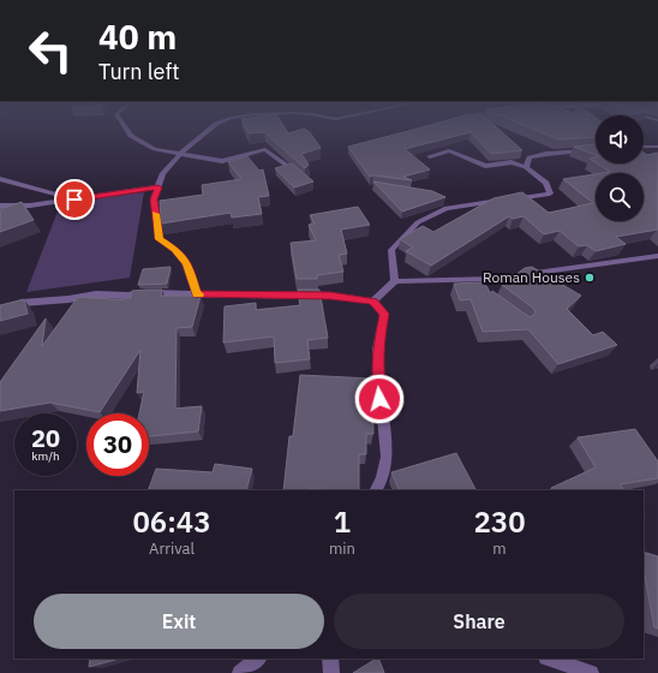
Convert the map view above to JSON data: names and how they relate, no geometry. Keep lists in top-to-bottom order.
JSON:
{
  "places": ["Roman Houses"],
  "page": {
    "turn": ["40 m", "Turn left"],
    "speed": "20 km/h",
    "limit": "30",
    "eta": [
      "06:43",
      "Arrival",
      "1",
      "min",
      "230",
      "m"
    ],
    "buttons": ["Exit", "Share"]
  }
}
